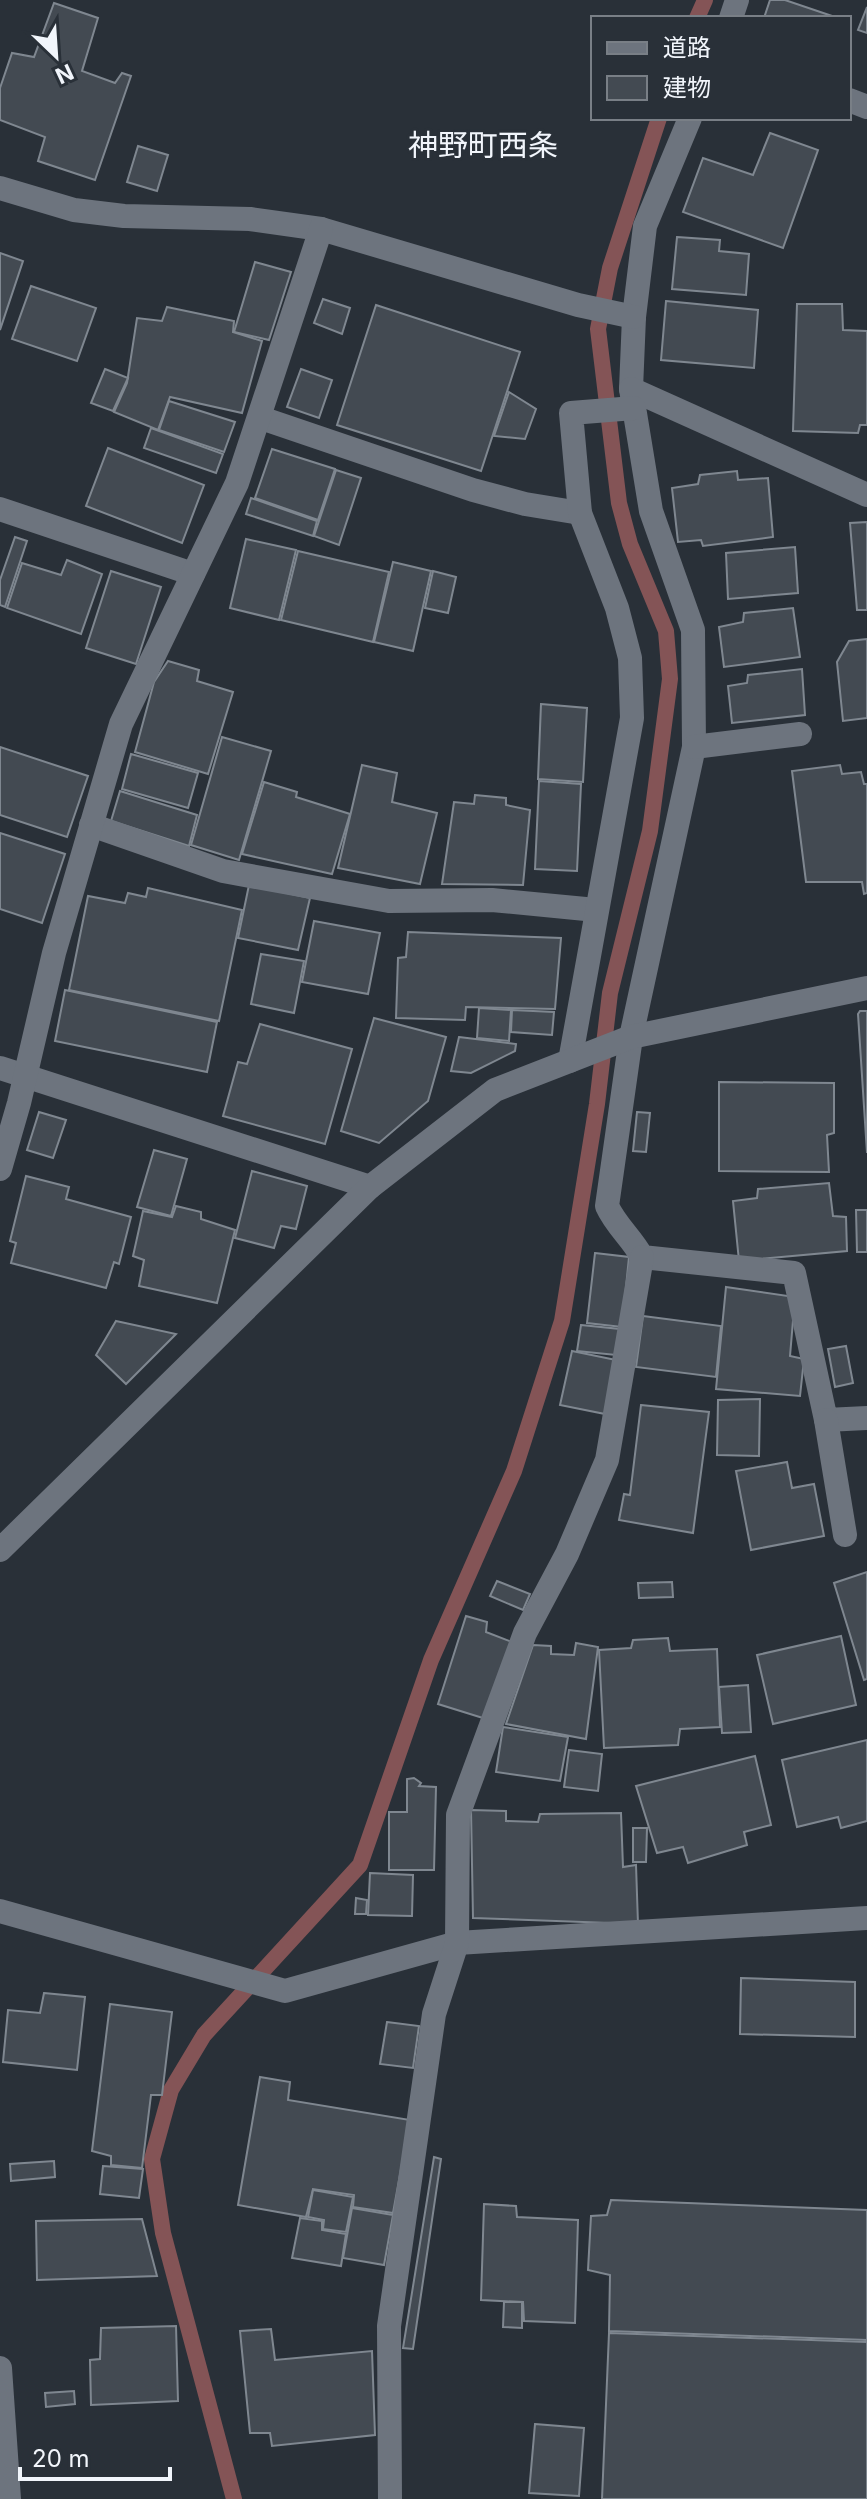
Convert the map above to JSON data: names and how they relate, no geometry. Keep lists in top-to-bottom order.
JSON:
{
  "districts": ["神野町西条"],
  "legend": ["道路", "建物"],
  "scale_bar": "20 m",
  "north": "bottom right"
}
